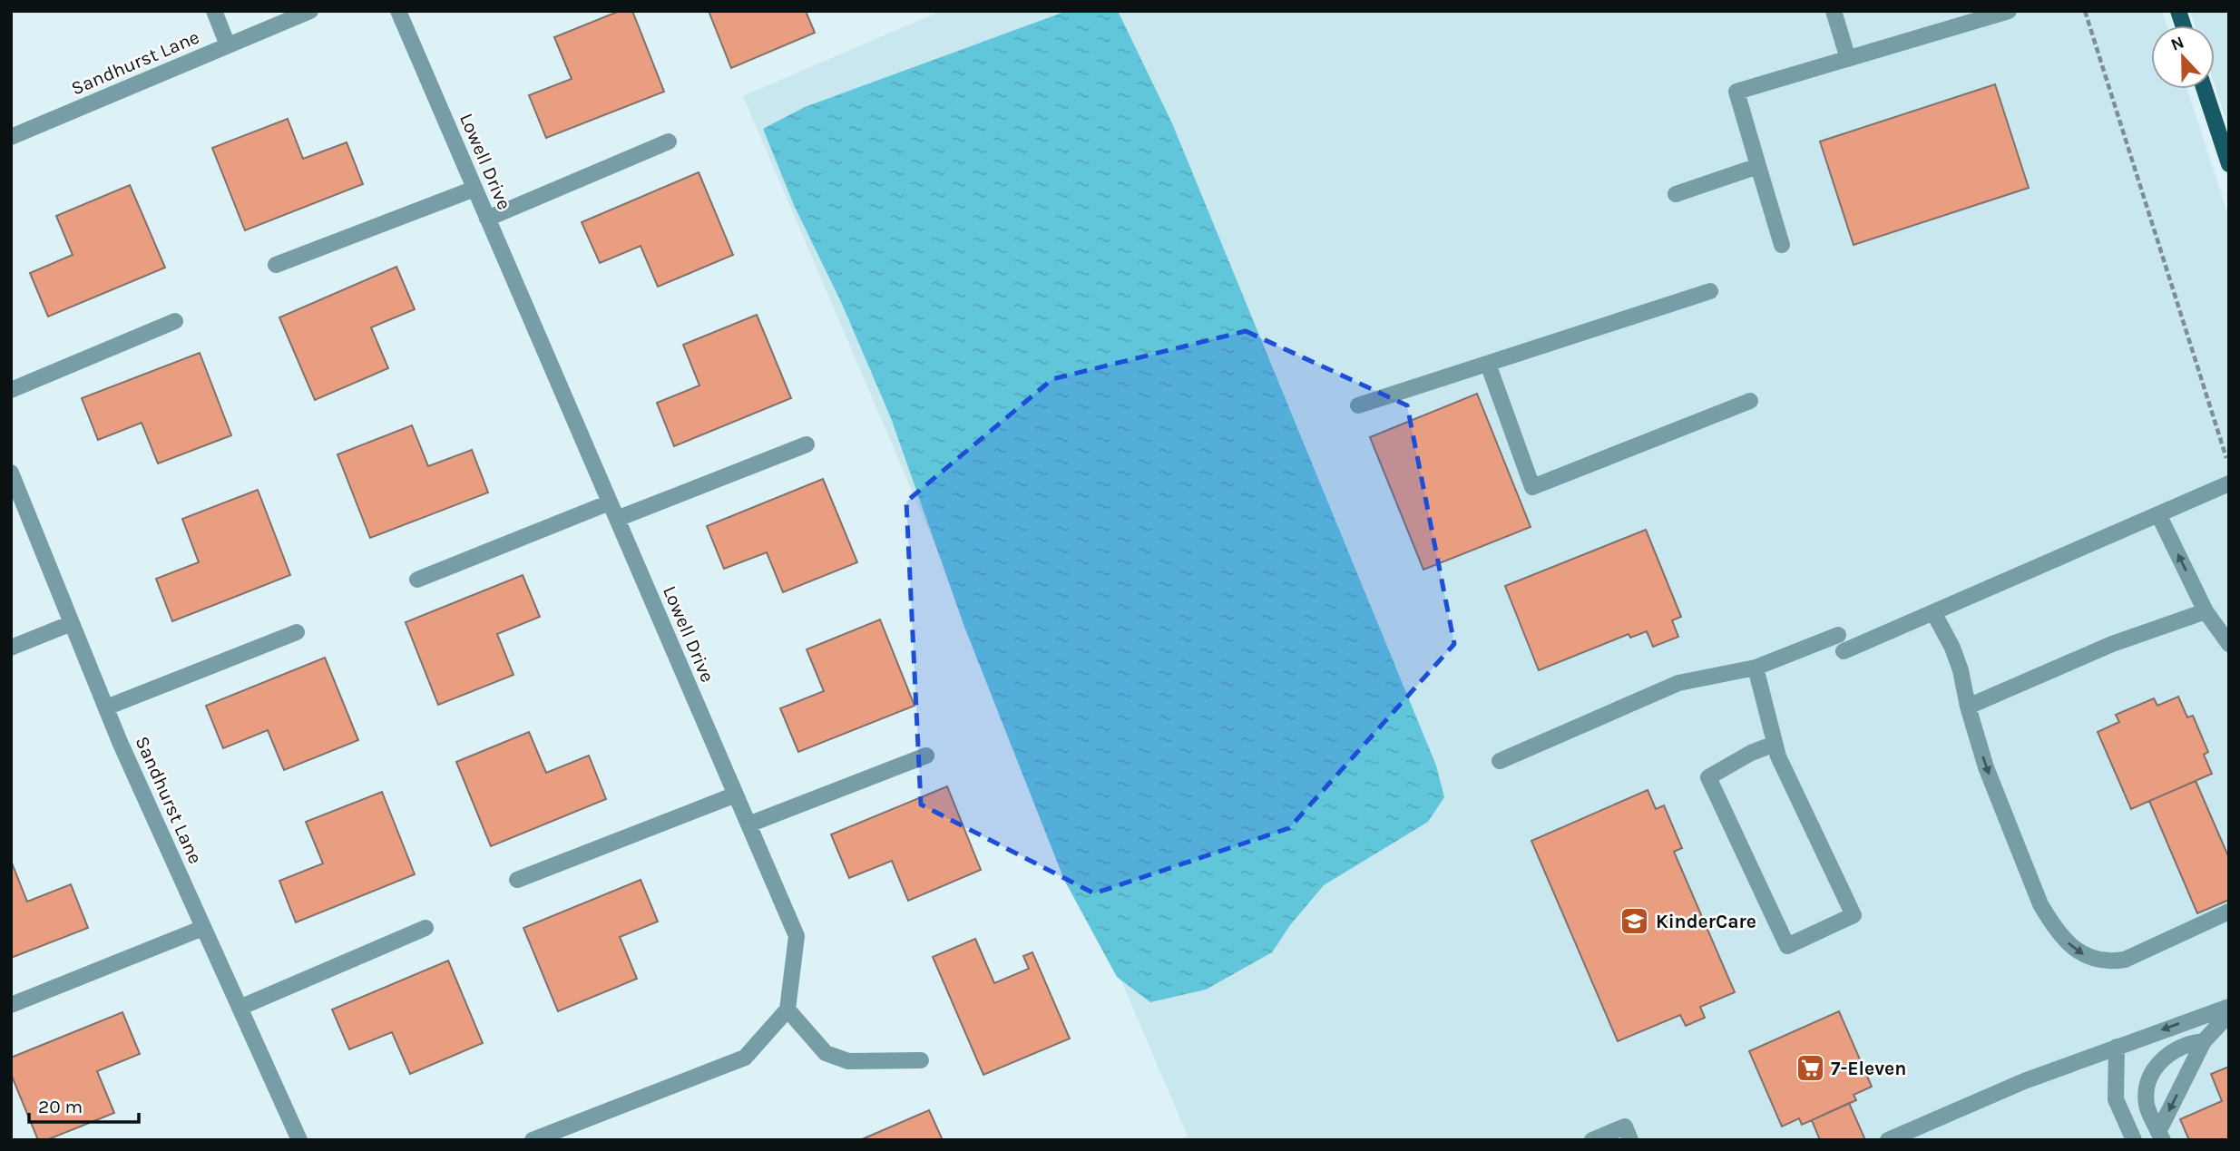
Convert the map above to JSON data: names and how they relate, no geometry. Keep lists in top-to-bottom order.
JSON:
{
  "streets": {
    "street": ["Sandhurst Lane", "Lowell Drive"]
  },
  "places": {
    "school or university": ["KinderCare"],
    "supermarket": ["7-Eleven"]
  },
  "scale_bar": "20 m",
  "north": "top"
}
